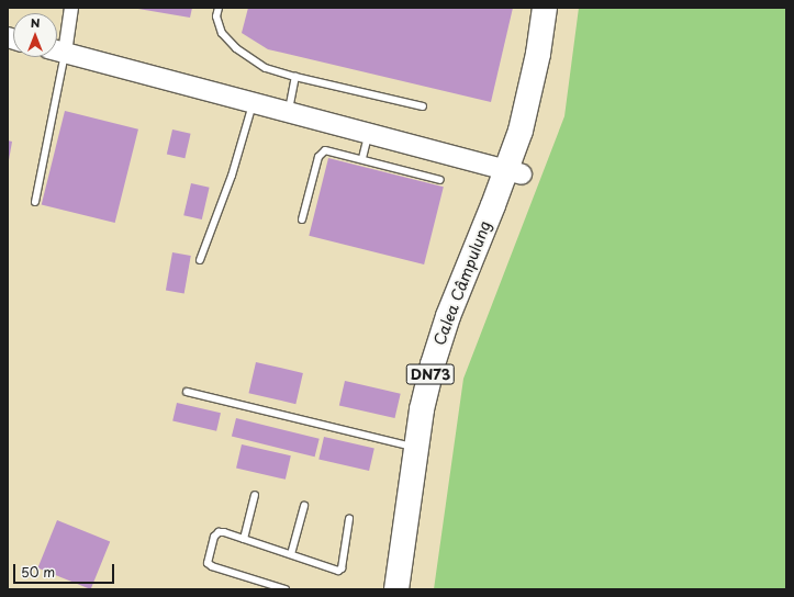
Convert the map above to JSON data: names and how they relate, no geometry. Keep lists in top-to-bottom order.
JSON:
{
  "streets": {
    "highway": ["Calea Câmpulung", "DN73"]
  },
  "scale_bar": "50 m",
  "north": "top"
}
